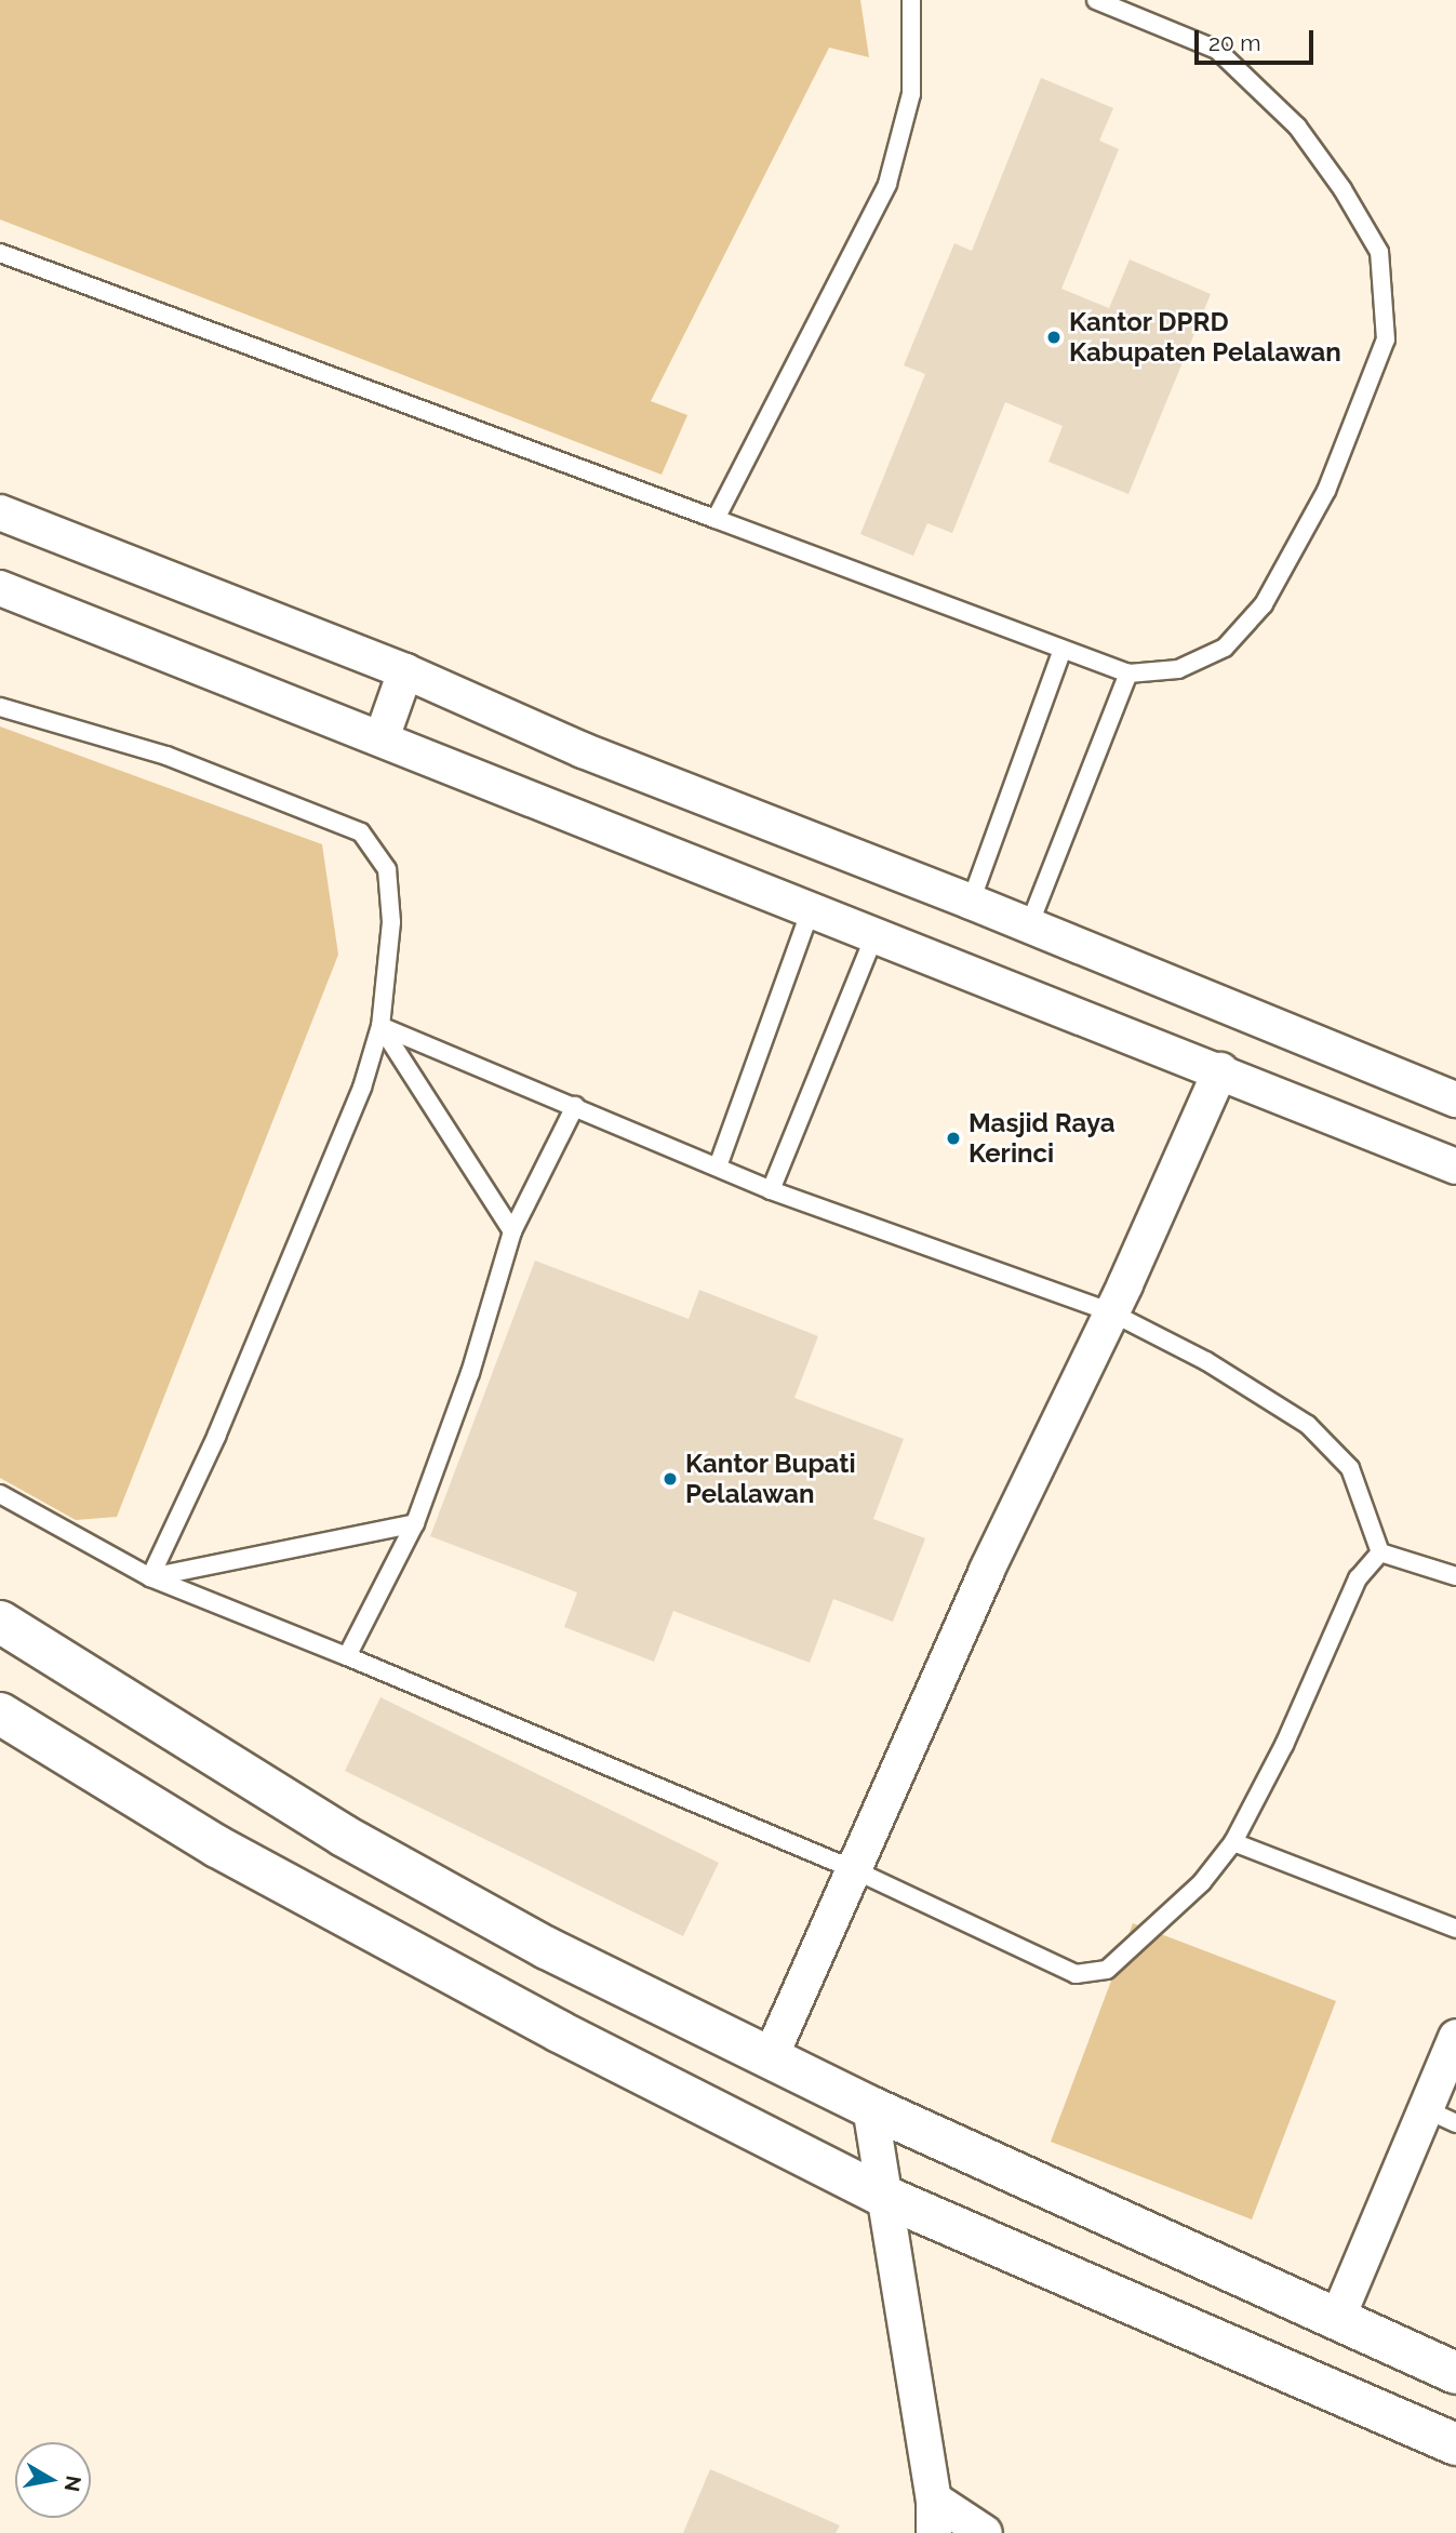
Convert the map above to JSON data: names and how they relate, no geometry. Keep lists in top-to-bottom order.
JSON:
{
  "places": ["Kantor DPRD Kabupaten Pelalawan", "Masjid Raya Kerinci", "Kantor Bupati Pelalawan"],
  "scale_bar": "20 m",
  "north": "right"
}
